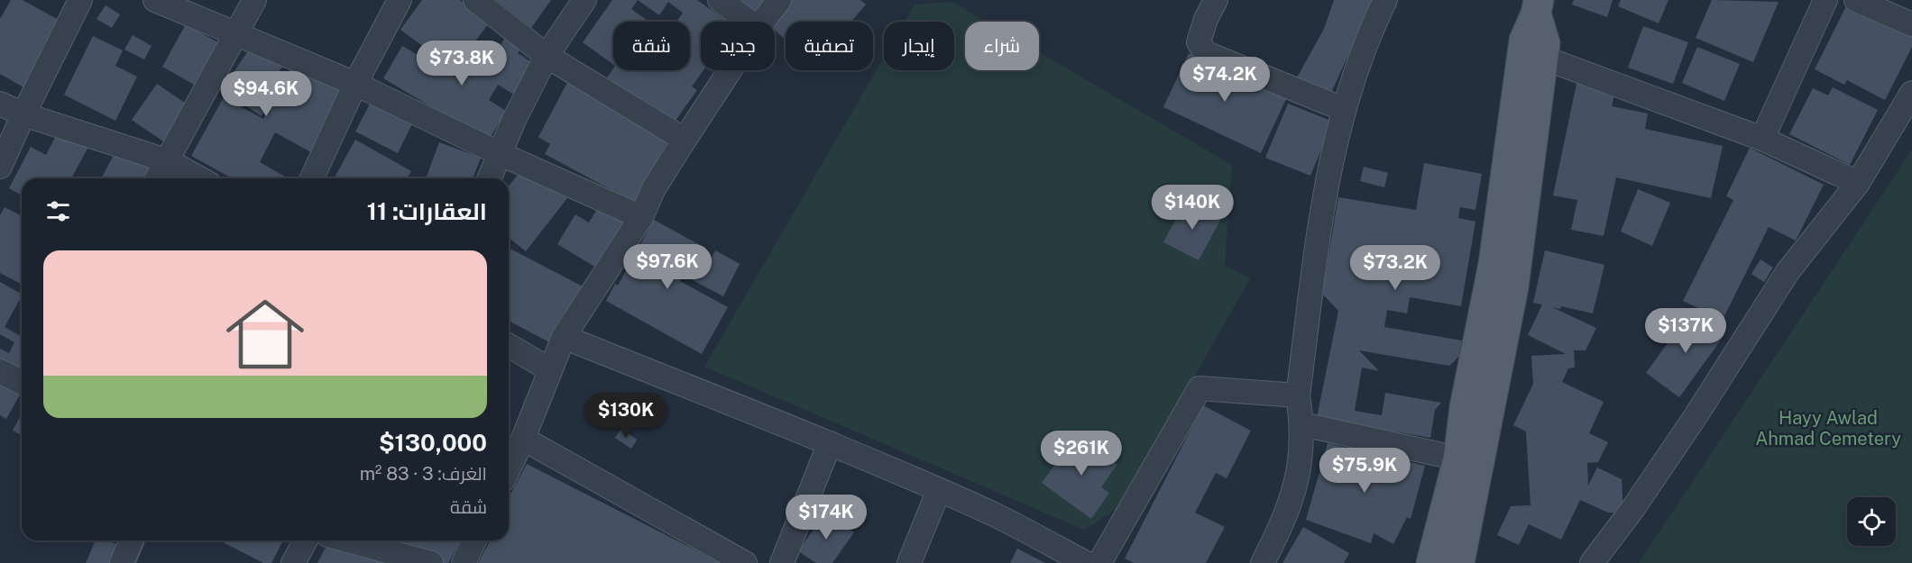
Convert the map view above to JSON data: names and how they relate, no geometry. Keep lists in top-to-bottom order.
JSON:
{
  "parks": ["Hayy Awlad Ahmad Cemetery"],
  "page": {
    "chip": [
      "شراء",
      "إيجار",
      "تصفية",
      "جديد",
      "شقة"
    ],
    "price": [
      "$73.8K",
      "$74.2K",
      "$94.6K",
      "$140K",
      "$97.6K",
      "$73.2K",
      "$137K",
      "$130K",
      "$261K",
      "$75.9K",
      "$174K"
    ],
    "heading": "العقارات: 11",
    "list": [
      {
        "name": "$130,000",
        "note": "الغرف: 3 · 83 m² · شقة"
      }
    ]
  }
}
